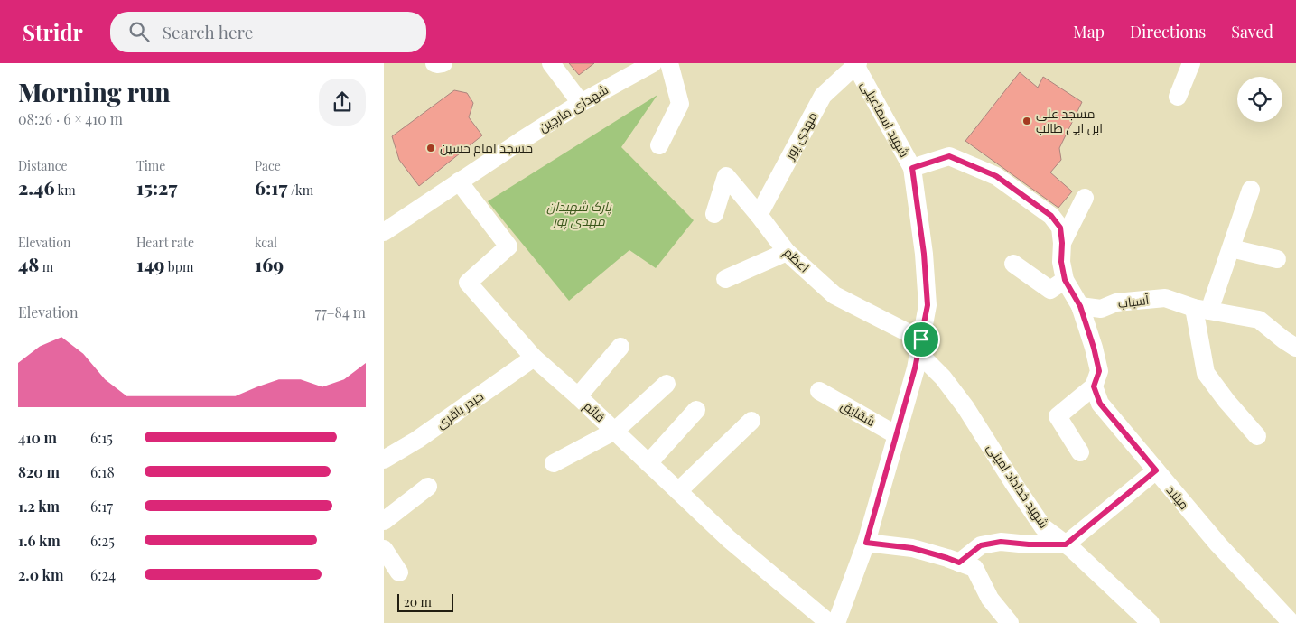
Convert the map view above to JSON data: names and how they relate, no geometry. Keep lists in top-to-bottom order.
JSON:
{
  "streets": {
    "street": [
      "شهدای مارچین",
      "شهید اسماعیلی",
      "مهدی پور",
      "اعظم",
      "آسیاب",
      "حیدر باقری",
      "قائم",
      "شقایق",
      "شهید خداداد امینی",
      "میلاد"
    ]
  },
  "crossings": [
    ["شهدای مارچین", "قائم"],
    ["شهید اسماعیلی", "مهدی پور"],
    ["شهید اسماعیلی", "اعظم"],
    ["شهید اسماعیلی", "شقایق"],
    ["شهید اسماعیلی", "شهید خداداد امینی"],
    ["مهدی پور", "اعظم"],
    ["اعظم", "شهید خداداد امینی"],
    ["حیدر باقری", "قائم"]
  ],
  "parks": ["پارک شهیدان مهدی پور"],
  "places": ["مسجد علی ابن ابی طالب", "مسجد امام حسین"],
  "scale_bar": "20 m",
  "page": {
    "header": "Stridr",
    "search": "Search here",
    "nav": ["Map", "Directions", "Saved"],
    "heading": ["Morning run", "08:26 · 6 × 410 m"],
    "stats": [
      ["Distance", "2.46 km"],
      ["Time", "15:27"],
      ["Pace", "6:17 /km"],
      ["Elevation", "48 m"],
      ["Heart rate", "149 bpm"],
      ["kcal", "169"]
    ],
    "chart": ["Elevation", "77–84 m"],
    "list": [
      {
        "name": "410 m",
        "note": "6:15"
      },
      {
        "name": "820 m",
        "note": "6:18"
      },
      {
        "name": "1.2 km",
        "note": "6:17"
      },
      {
        "name": "1.6 km",
        "note": "6:25"
      },
      {
        "name": "2.0 km",
        "note": "6:24"
      }
    ],
    "scale": "20 m"
  }
}
